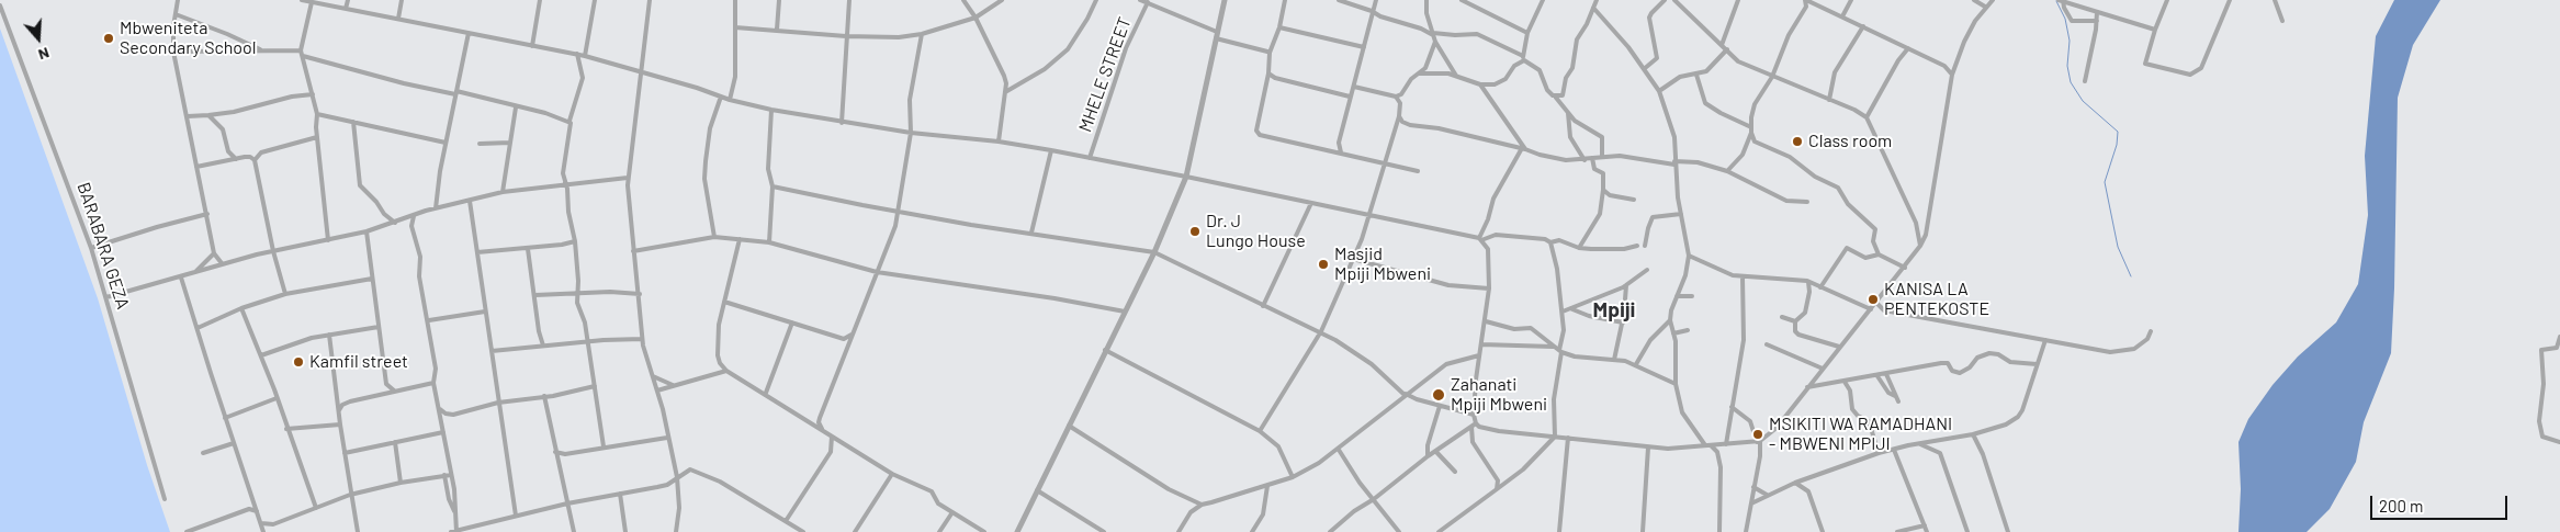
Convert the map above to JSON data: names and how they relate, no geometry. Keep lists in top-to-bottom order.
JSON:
{
  "streets": {
    "street": ["MHELE STREET", "BARABARA GEZA"]
  },
  "districts": ["Mpiji"],
  "places": [
    "Mbweniteta Secondary School",
    "Class room",
    "Dr. J Lungo House",
    "Masjid Mpiji Mbweni",
    "KANISA LA PENTEKOSTE",
    "Kamfil street",
    "Zahanati Mpiji Mbweni",
    "MSIKITI WA RAMADHANI - MBWENI MPIJI"
  ],
  "scale_bar": "200 m",
  "north": "bottom"
}
